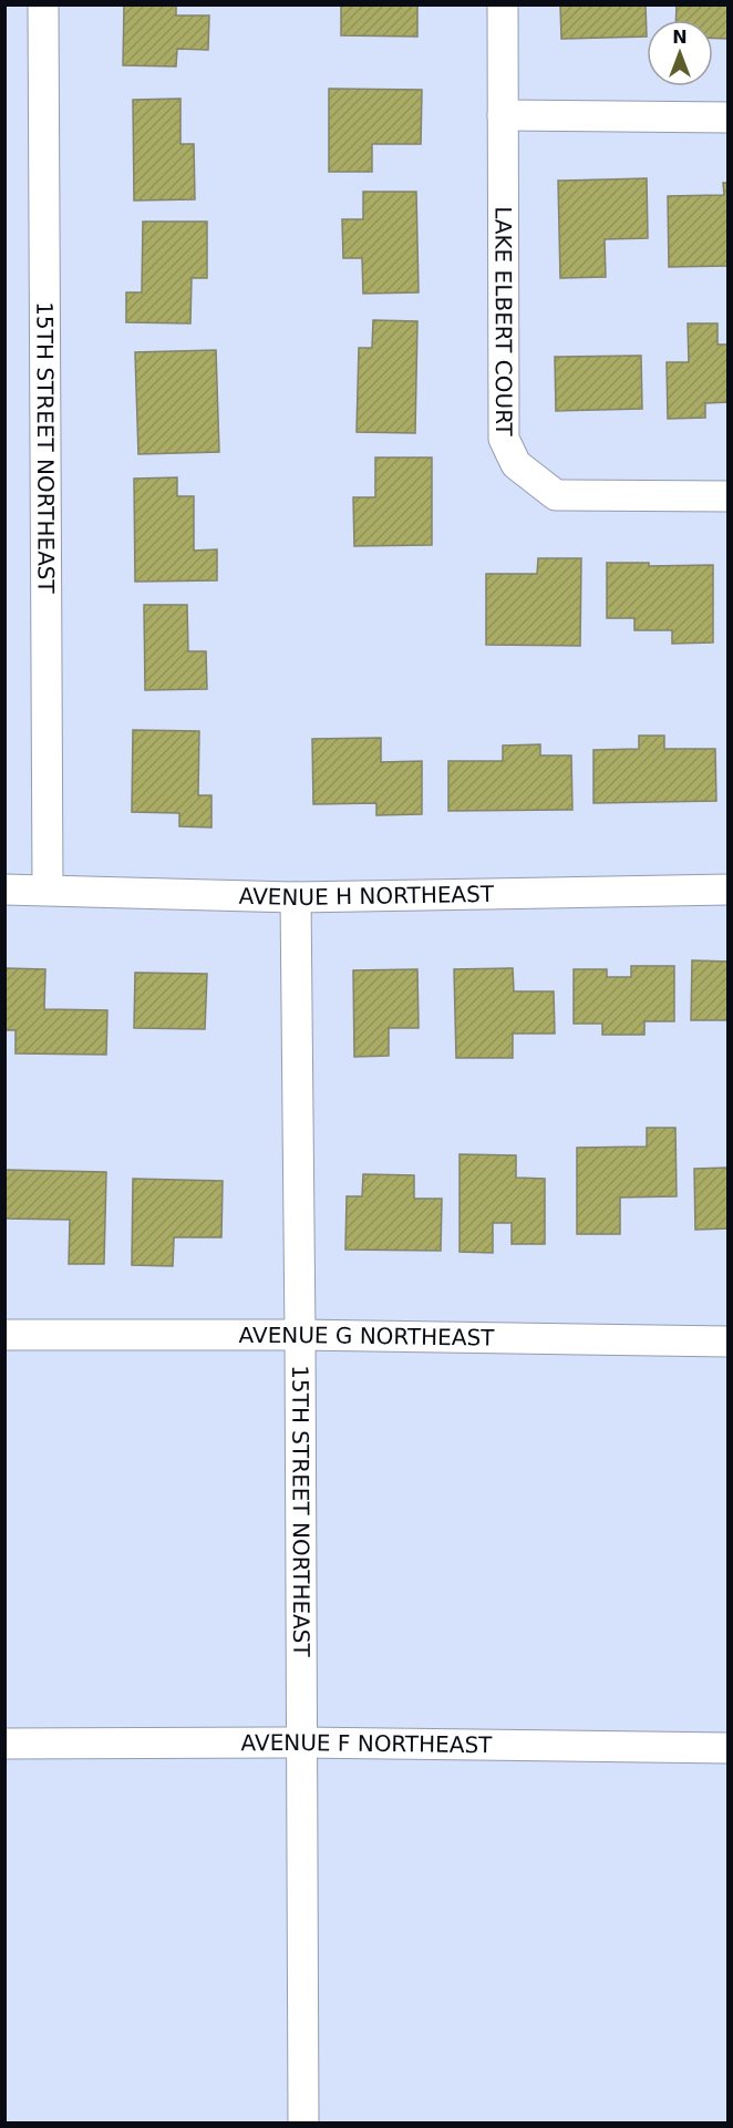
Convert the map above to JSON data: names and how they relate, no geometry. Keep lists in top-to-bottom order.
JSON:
{
  "streets": {
    "street": [
      "LAKE ELBERT COURT",
      "15TH STREET NORTHEAST",
      "AVENUE H NORTHEAST",
      "AVENUE G NORTHEAST",
      "AVENUE F NORTHEAST"
    ]
  },
  "crossings": [
    ["15TH STREET NORTHEAST", "AVENUE H NORTHEAST"],
    ["15TH STREET NORTHEAST", "AVENUE G NORTHEAST"],
    ["15TH STREET NORTHEAST", "AVENUE F NORTHEAST"]
  ],
  "north": "top"
}
